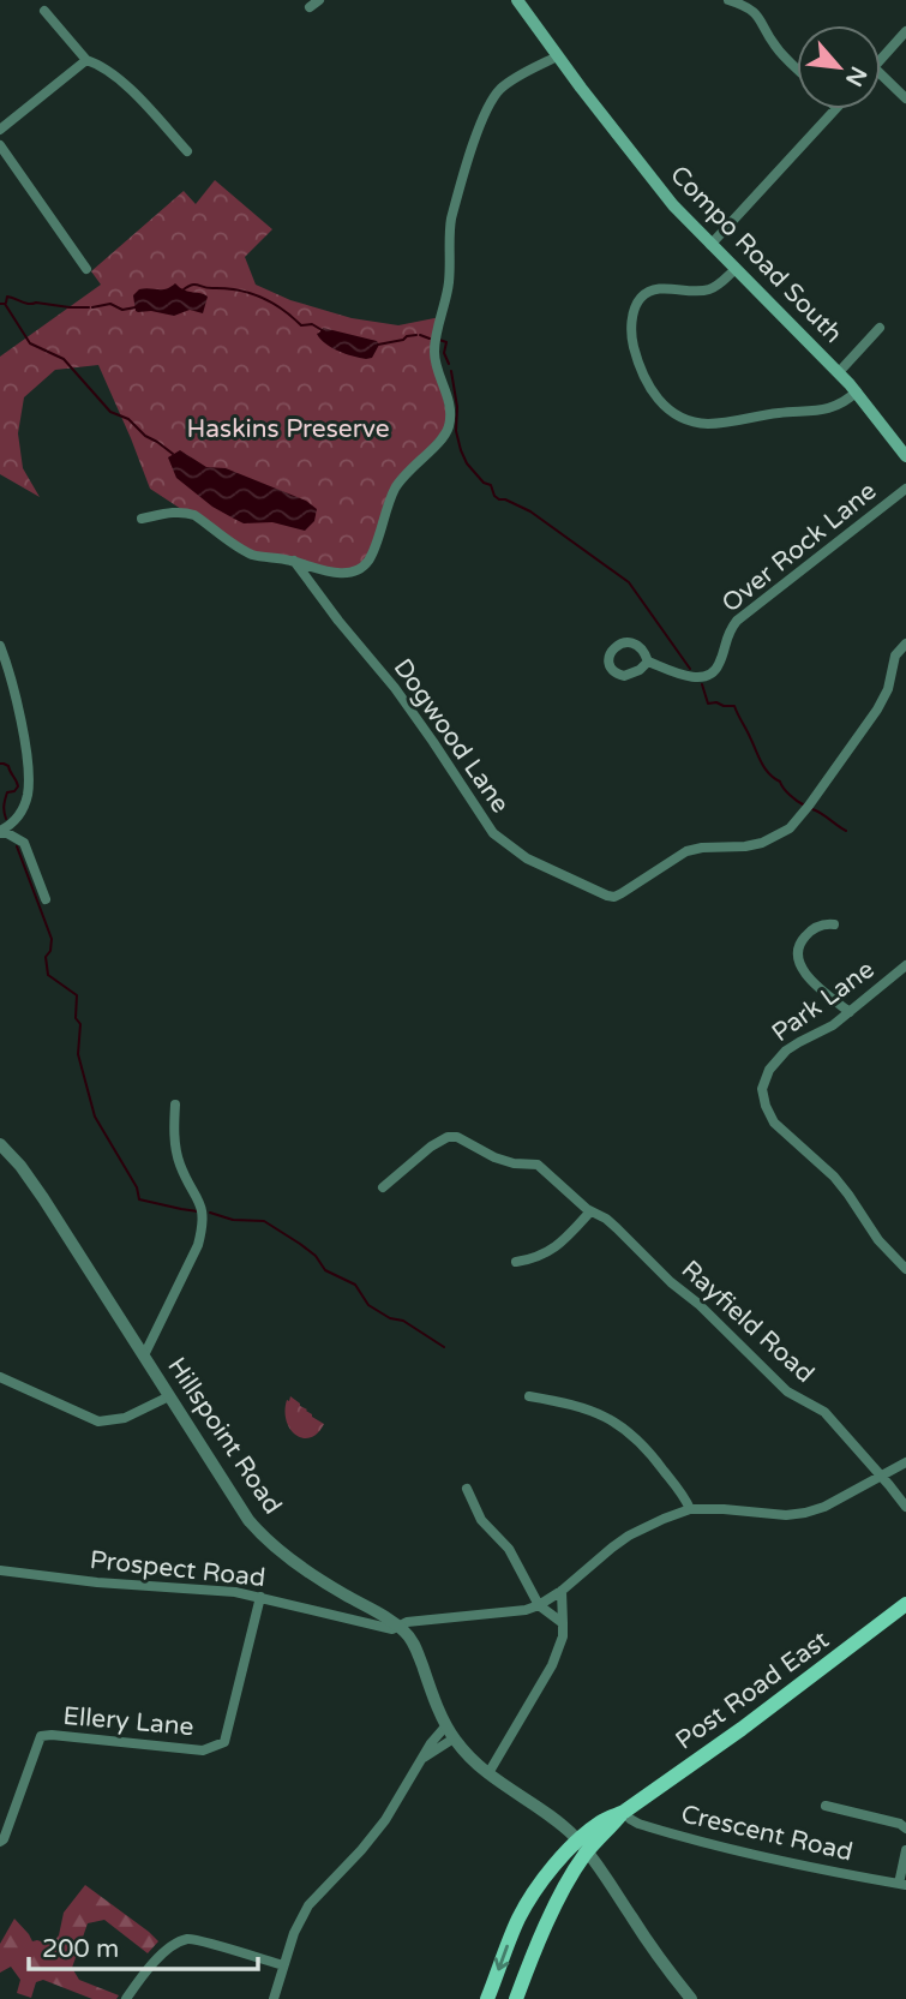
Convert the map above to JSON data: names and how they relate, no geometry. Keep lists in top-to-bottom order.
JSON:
{
  "streets": {
    "main road": ["Compo Road South", "Post Road East"],
    "street": [
      "Over Rock Lane",
      "Dogwood Lane",
      "Park Lane",
      "Rayfield Road",
      "Hillspoint Road",
      "Prospect Road",
      "Ellery Lane",
      "Crescent Road"
    ]
  },
  "crossings": [
    ["Hillspoint Road", "Prospect Road"],
    ["Hillspoint Road", "Post Road East"],
    ["Prospect Road", "Ellery Lane"],
    ["Post Road East", "Crescent Road"]
  ],
  "parks": ["Haskins Preserve"],
  "scale_bar": "200 m",
  "north": "bottom right"
}
